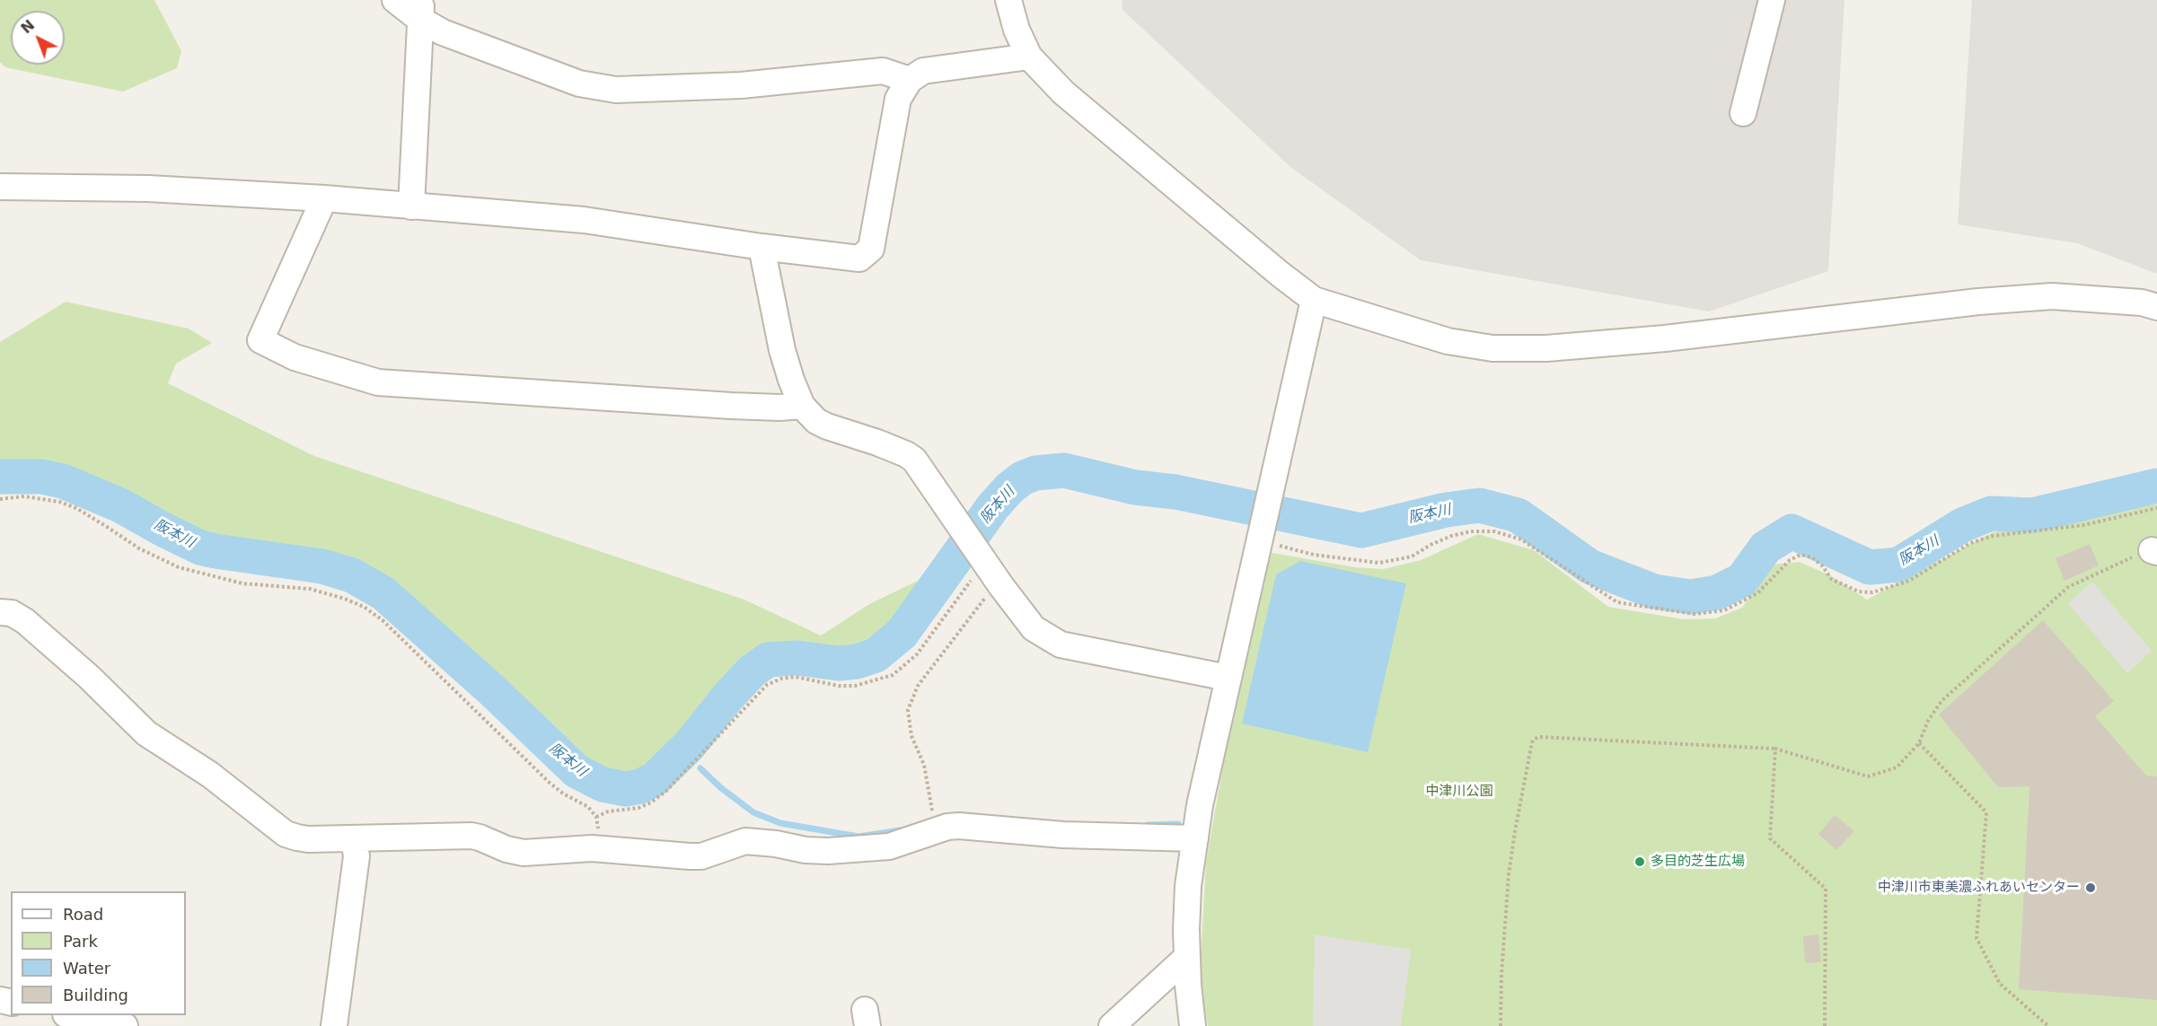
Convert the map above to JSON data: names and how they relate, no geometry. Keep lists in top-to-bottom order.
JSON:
{
  "water": ["阪本川"],
  "parks": ["中津川公園"],
  "places": ["多目的芝生広場", "中津川市東美濃ふれあいセンター"],
  "legend": [
    "Road",
    "Park",
    "Water",
    "Building"
  ],
  "north": "top left"
}
